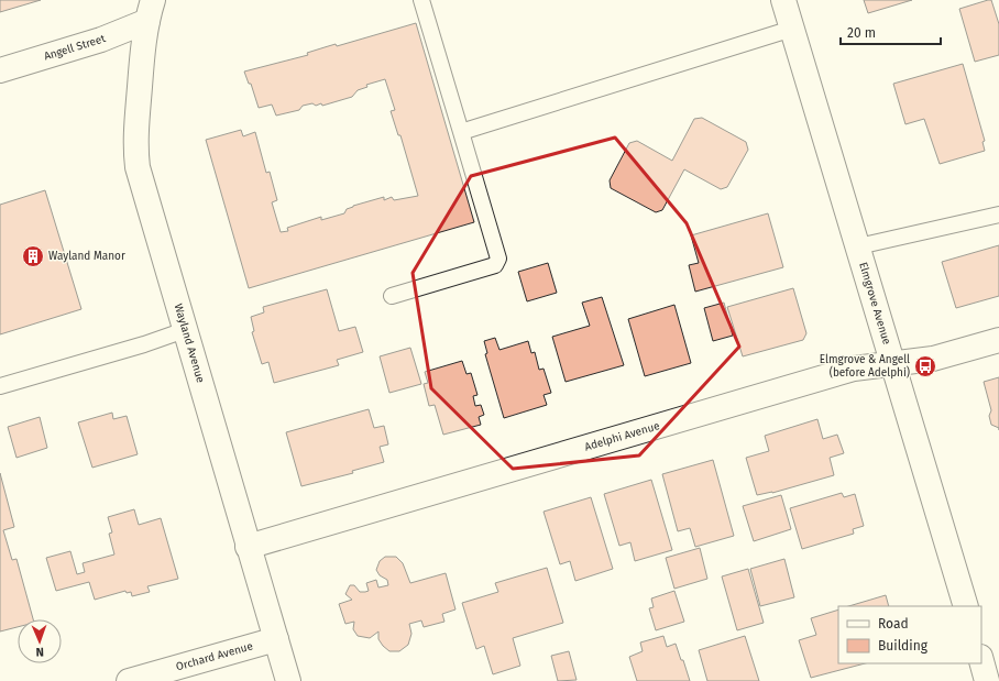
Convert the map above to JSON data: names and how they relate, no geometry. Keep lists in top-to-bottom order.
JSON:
{
  "streets": {
    "street": [
      "Angell Street",
      "Elmgrove Avenue",
      "Wayland Avenue",
      "Adelphi Avenue",
      "Orchard Avenue"
    ]
  },
  "crossings": [
    ["Angell Street", "Wayland Avenue"],
    ["Elmgrove Avenue", "Adelphi Avenue"],
    ["Wayland Avenue", "Adelphi Avenue"],
    ["Wayland Avenue", "Orchard Avenue"]
  ],
  "places": {
    "building": ["Wayland Manor"],
    "bus stop": ["Elmgrove & Angell (before Adelphi)"]
  },
  "legend": ["Road", "Building"],
  "scale_bar": "20 m",
  "north": "bottom"
}
